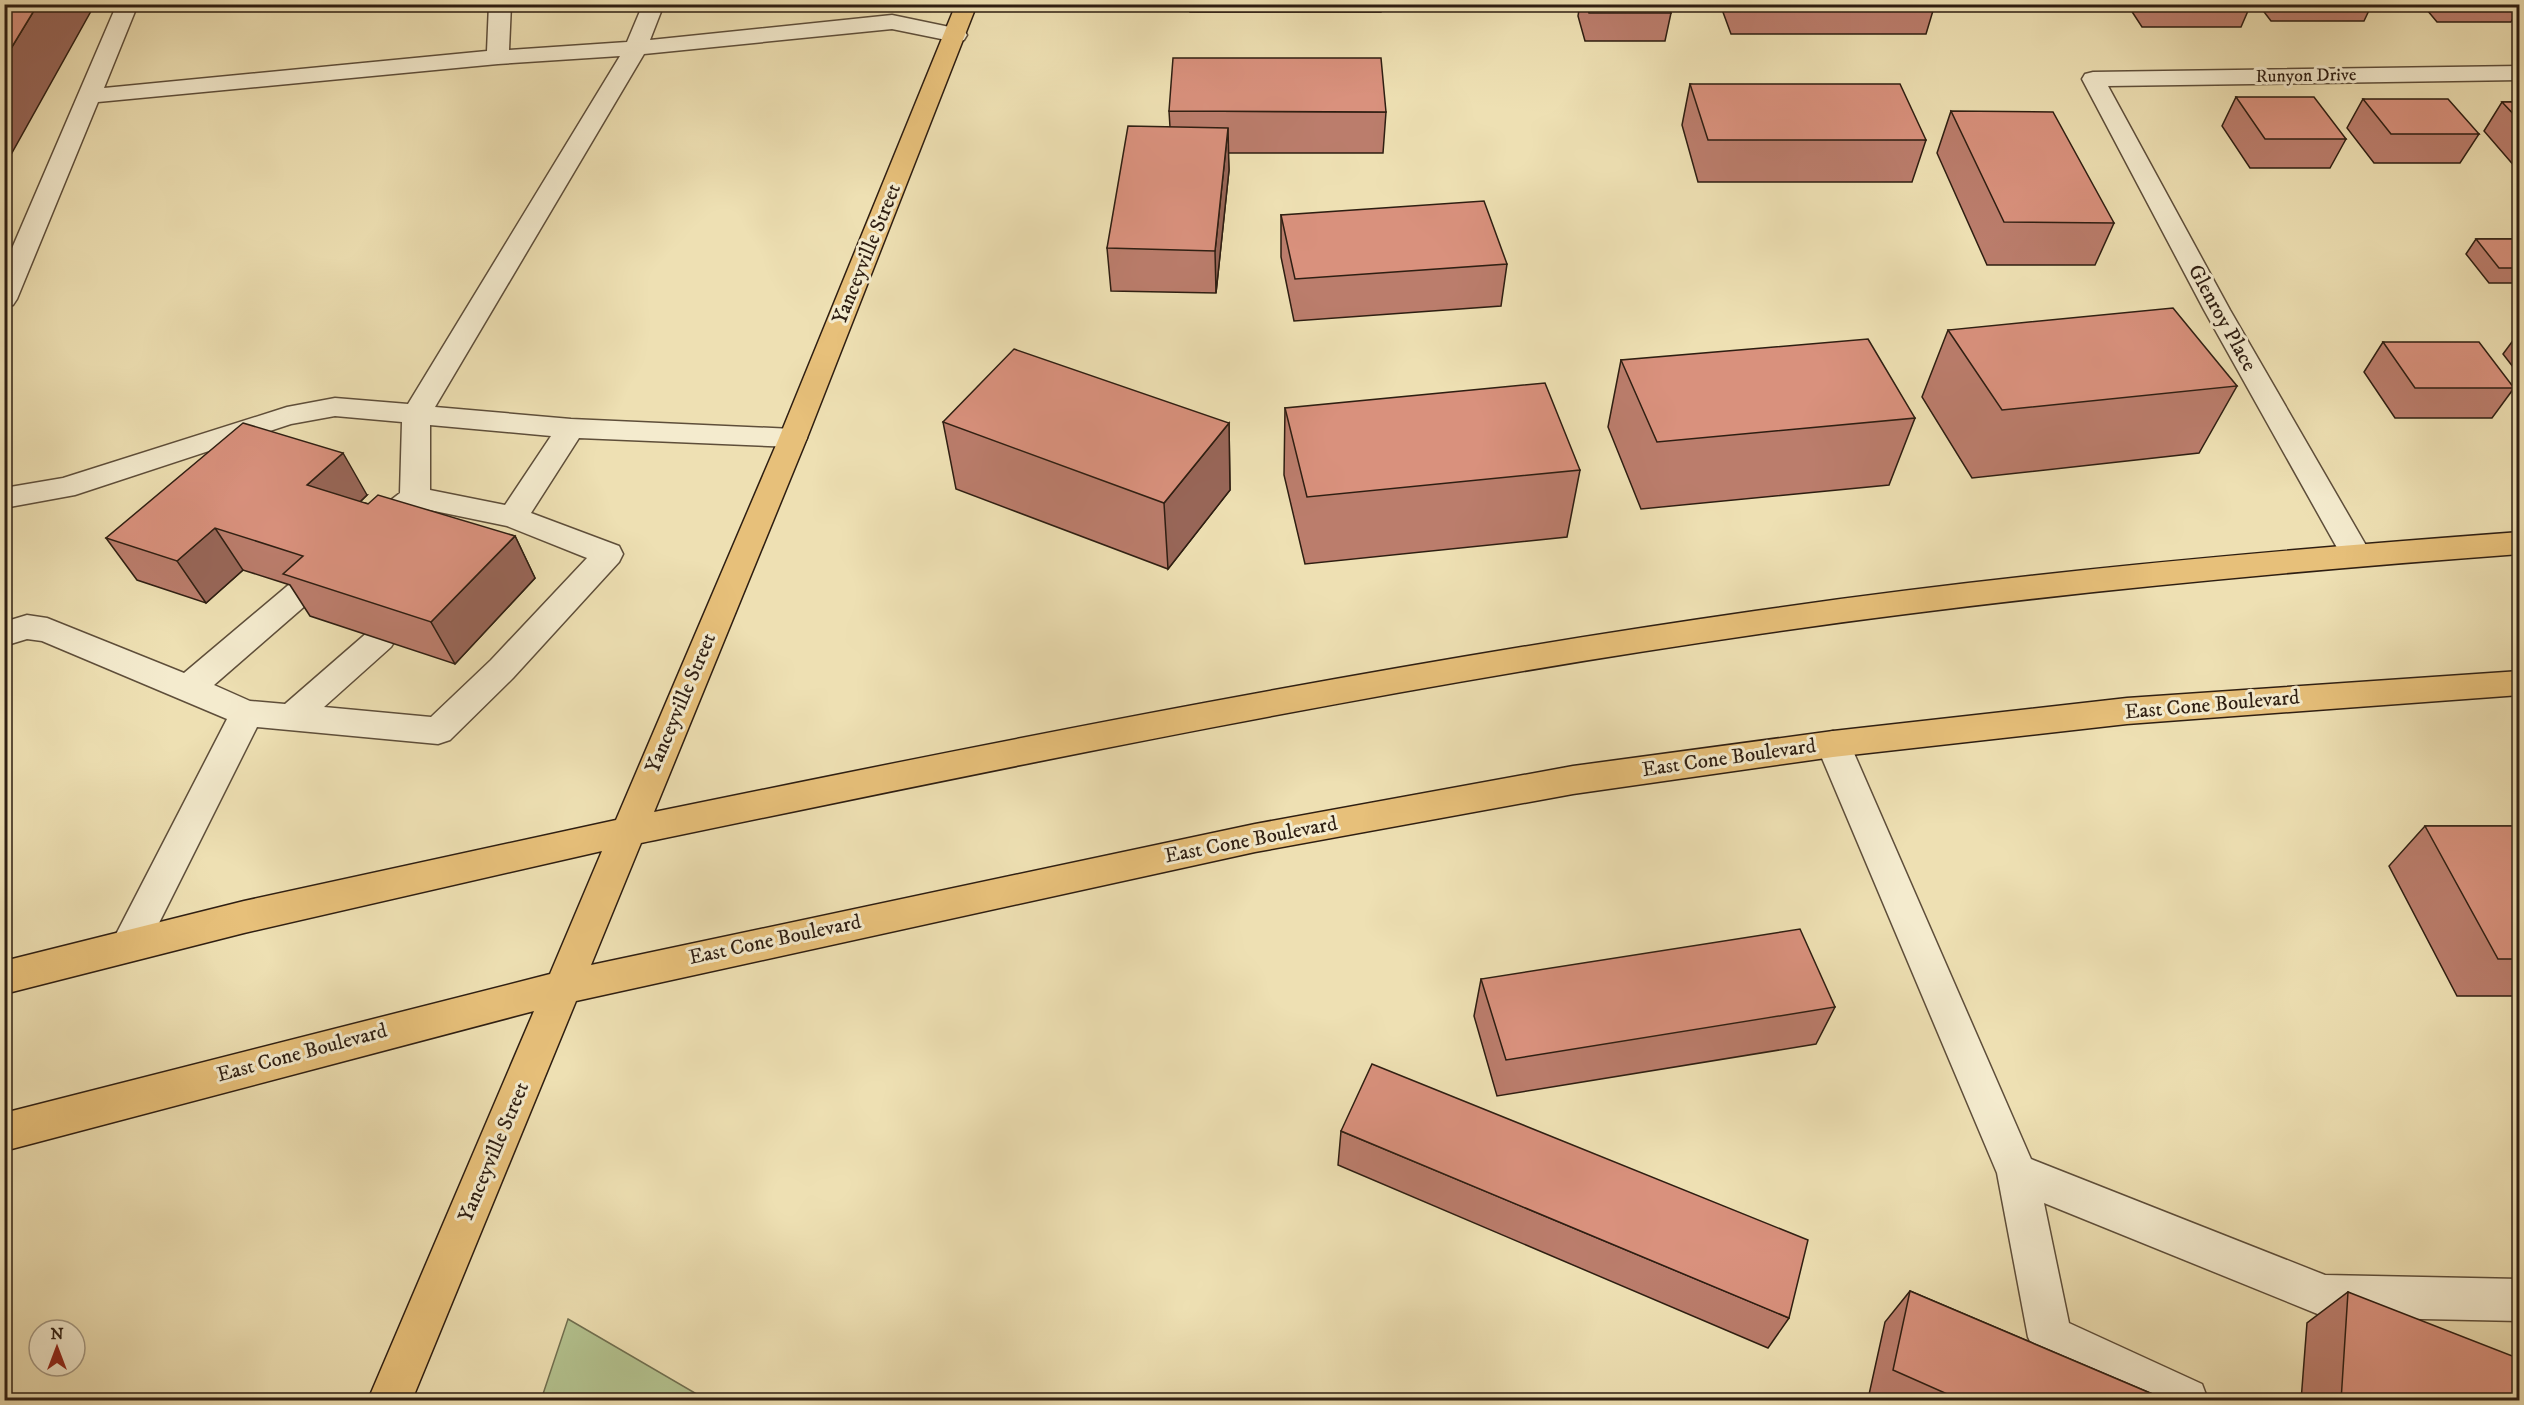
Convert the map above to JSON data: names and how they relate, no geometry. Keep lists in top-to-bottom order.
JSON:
{
  "streets": {
    "main road": ["Yanceyville Street", "East Cone Boulevard"],
    "street": ["Runyon Drive", "Glenroy Place"]
  },
  "crossings": [
    ["Runyon Drive", "Glenroy Place"],
    ["Yanceyville Street", "East Cone Boulevard"]
  ],
  "north": "top"
}
